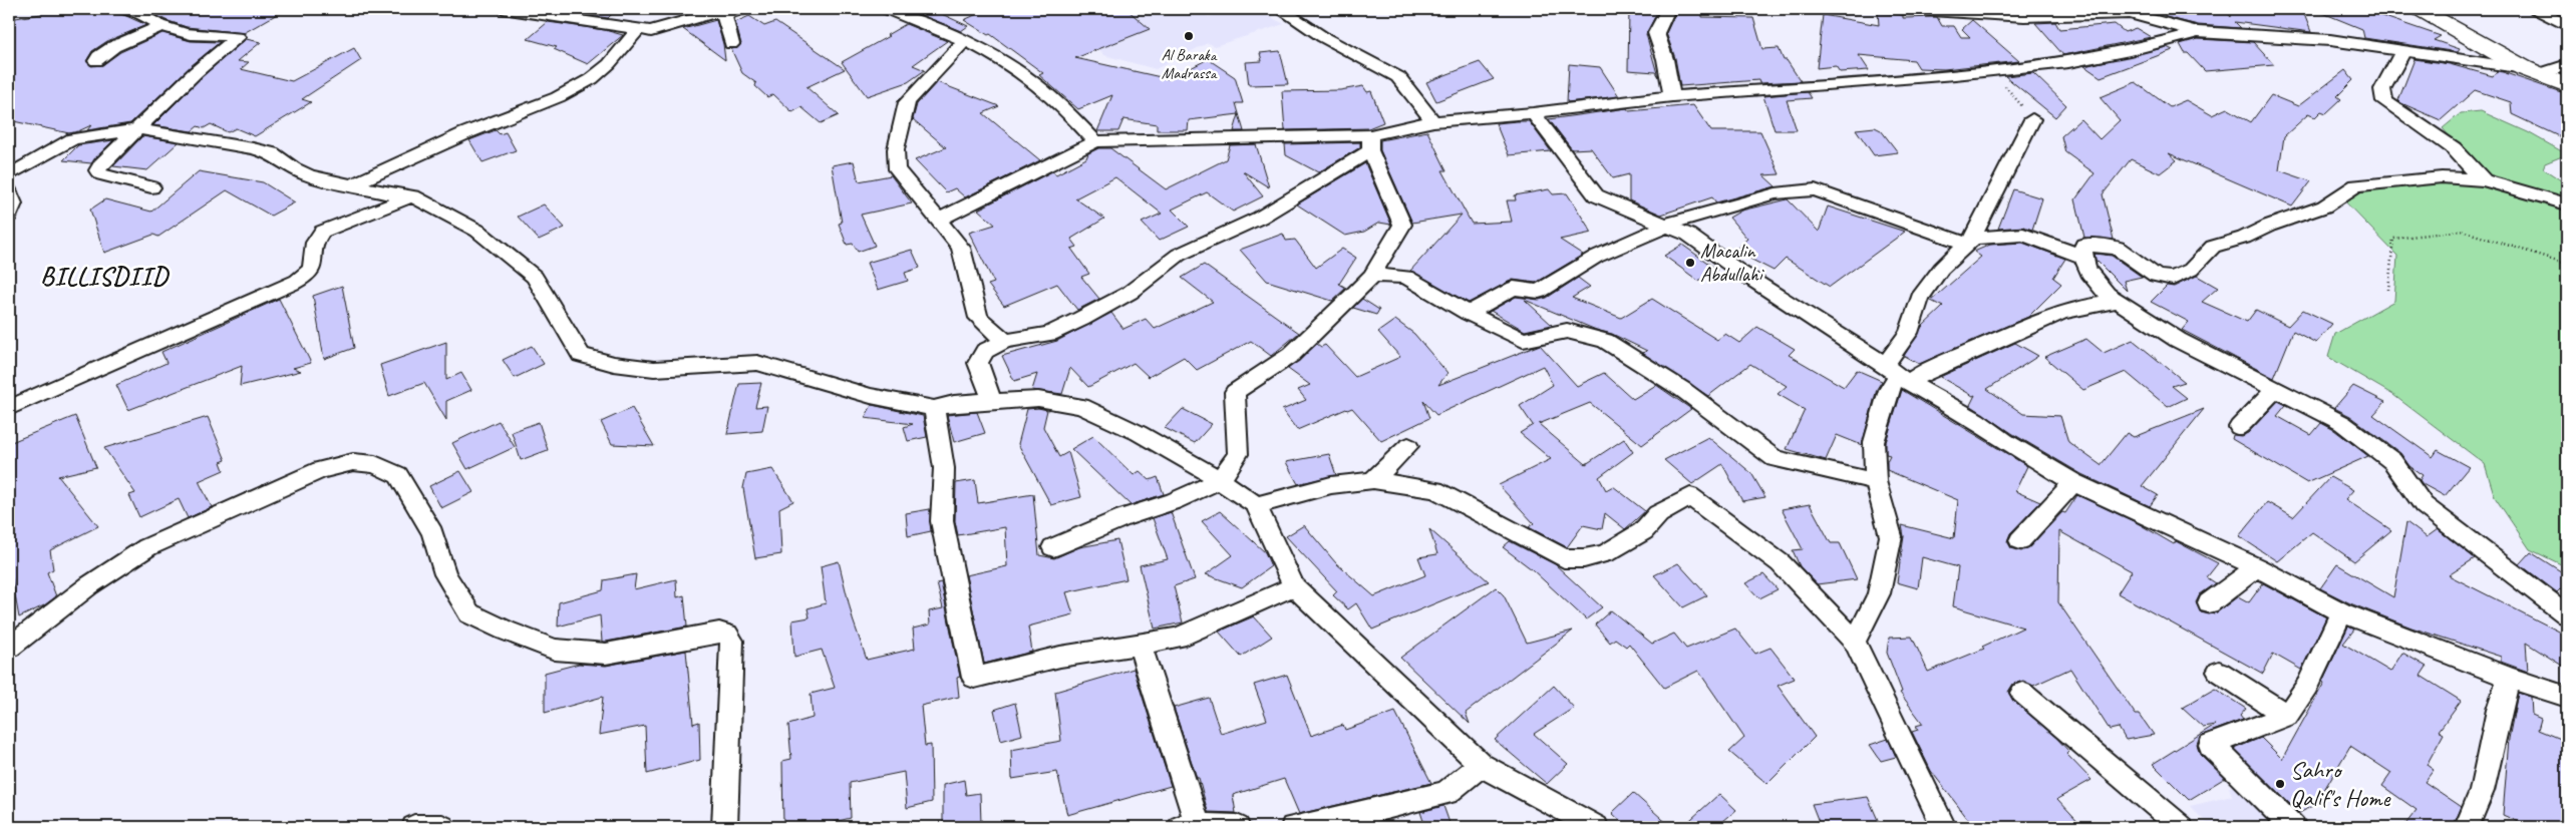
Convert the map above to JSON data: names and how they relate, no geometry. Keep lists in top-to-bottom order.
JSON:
{
  "districts": ["BILLISDIID"],
  "places": ["Al Baraka Madrassa", "Macalin Abdullahi", "Sahro Qalif's Home"]
}
